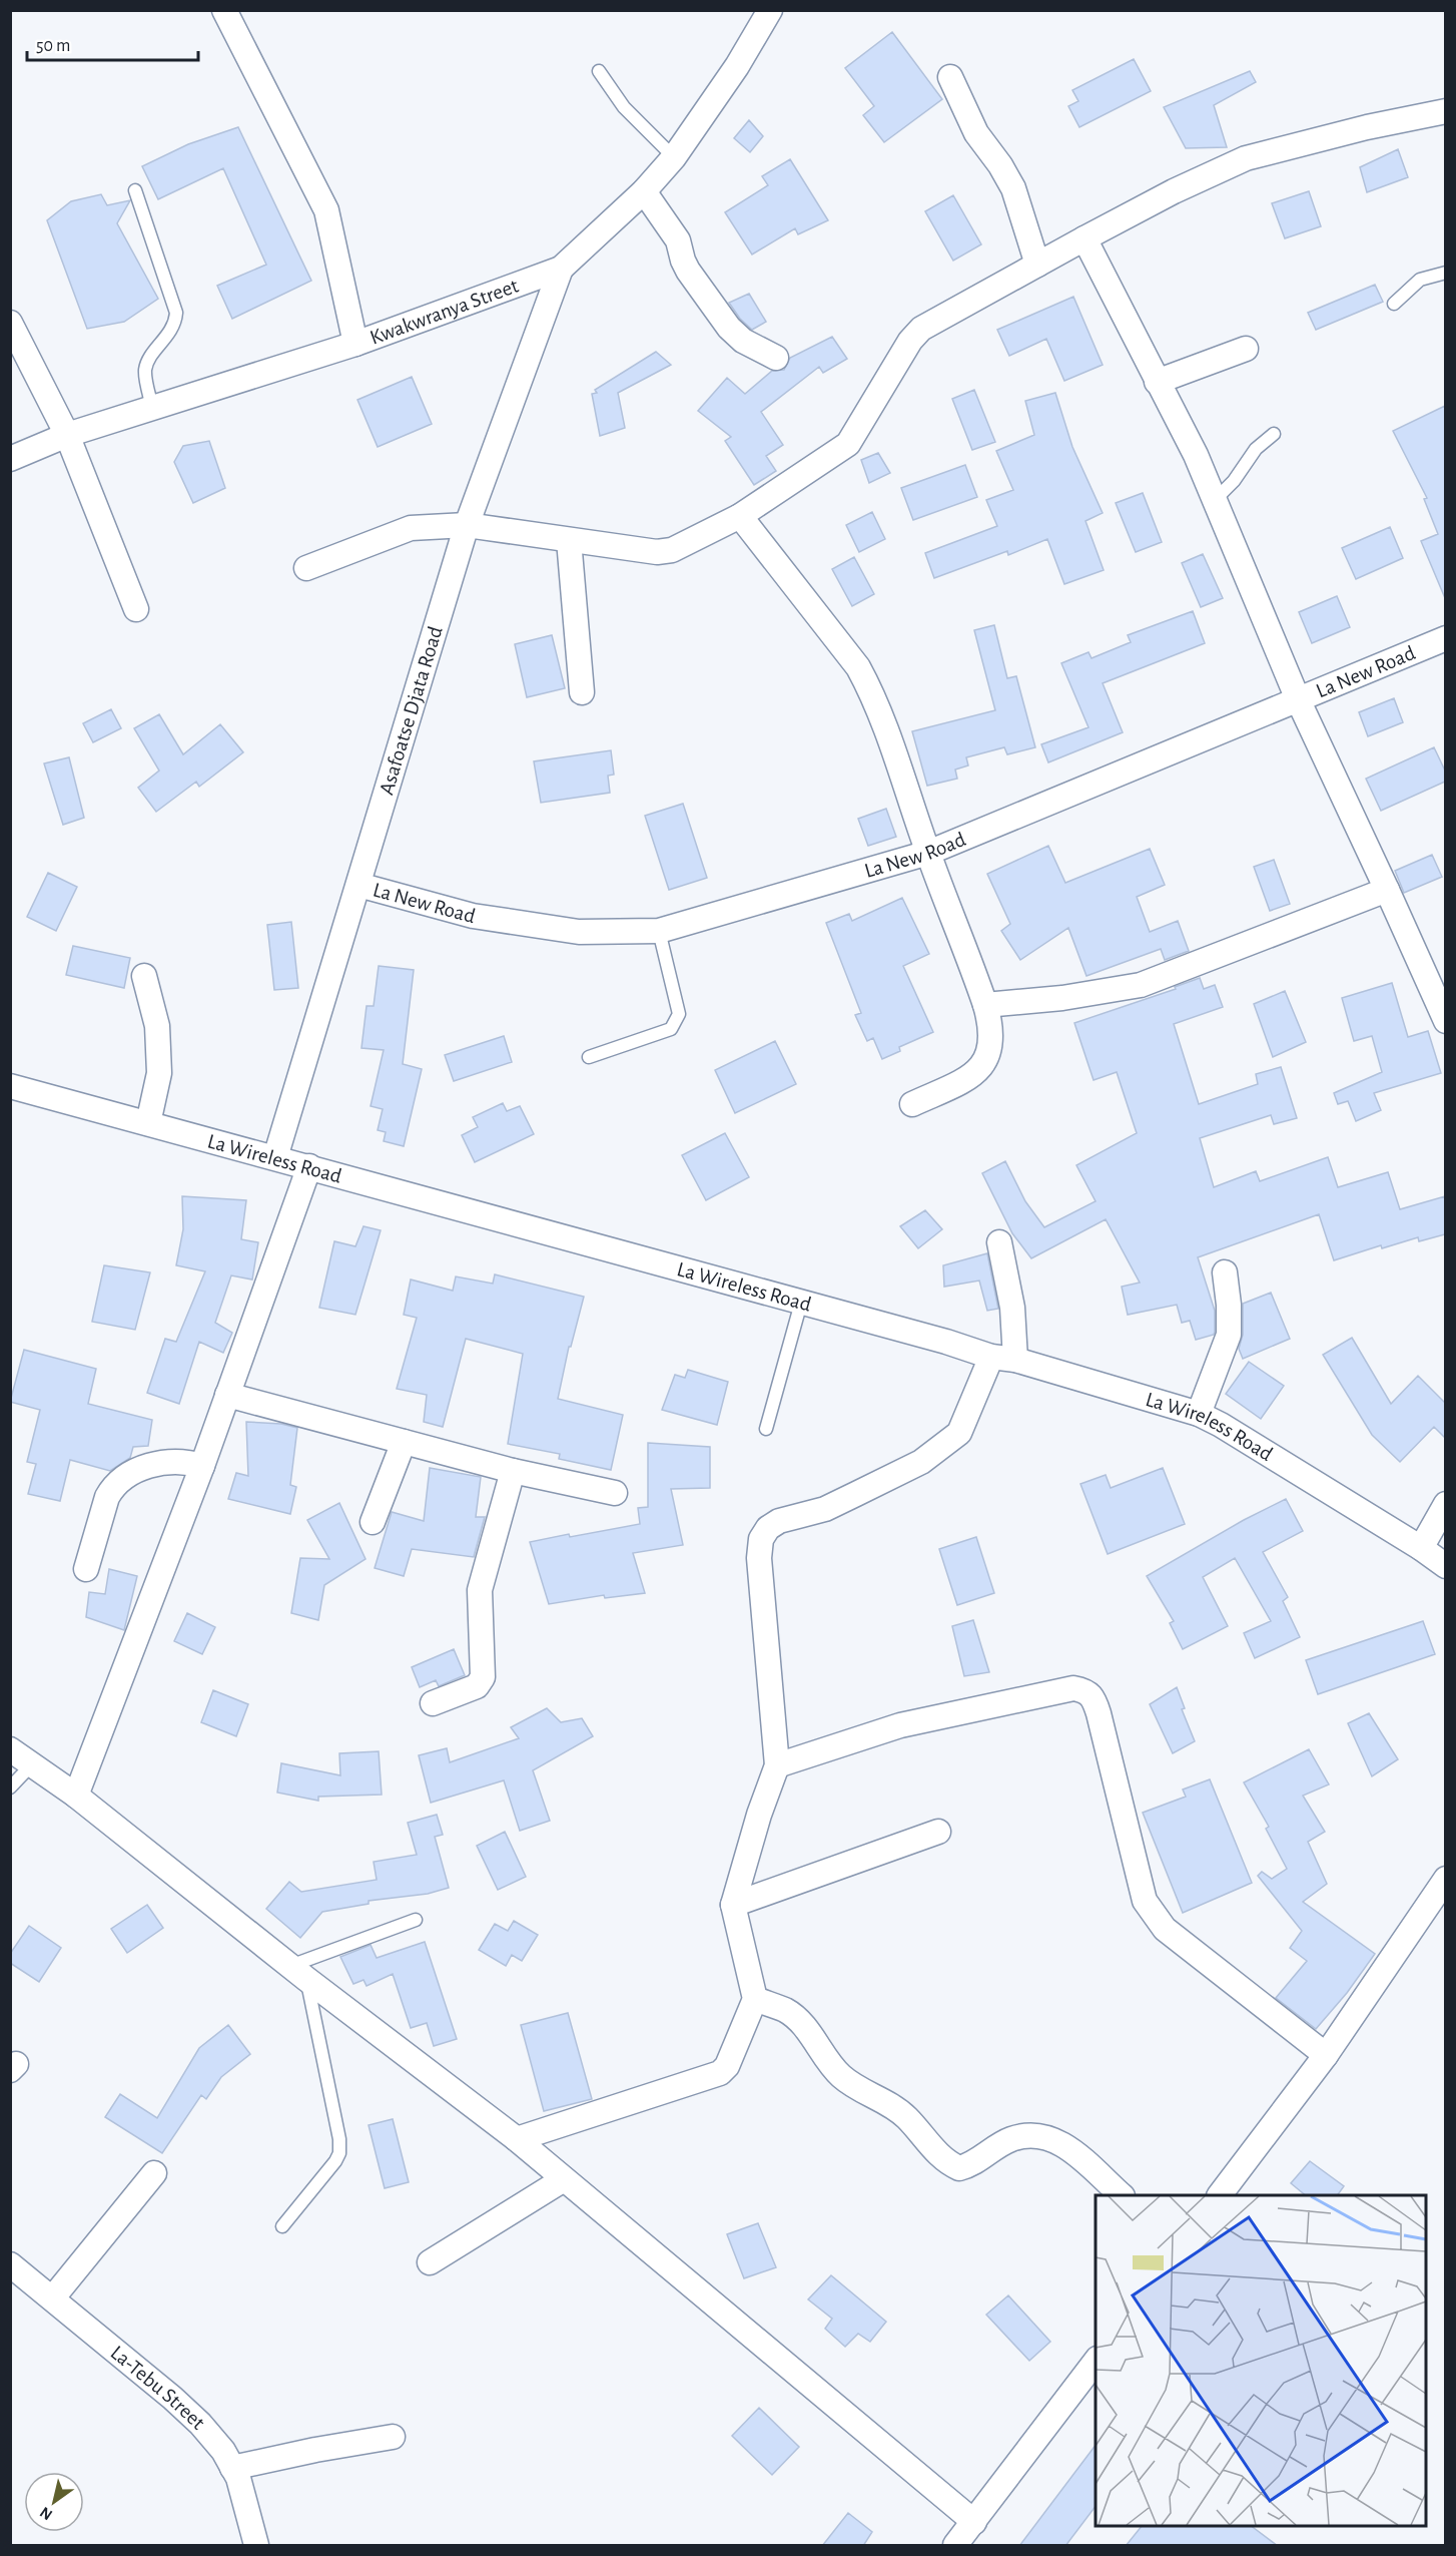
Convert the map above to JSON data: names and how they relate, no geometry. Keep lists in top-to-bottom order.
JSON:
{
  "streets": {
    "street": [
      "Kwakwranya Street",
      "La New Road",
      "Asafoatse Djata Road",
      "La Wireless Road",
      "La-Tebu Street"
    ]
  },
  "crossings": [
    ["Kwakwranya Street", "Asafoatse Djata Road"],
    ["La New Road", "Asafoatse Djata Road"],
    ["Asafoatse Djata Road", "La Wireless Road"]
  ],
  "scale_bar": "50 m",
  "north": "bottom left"
}
